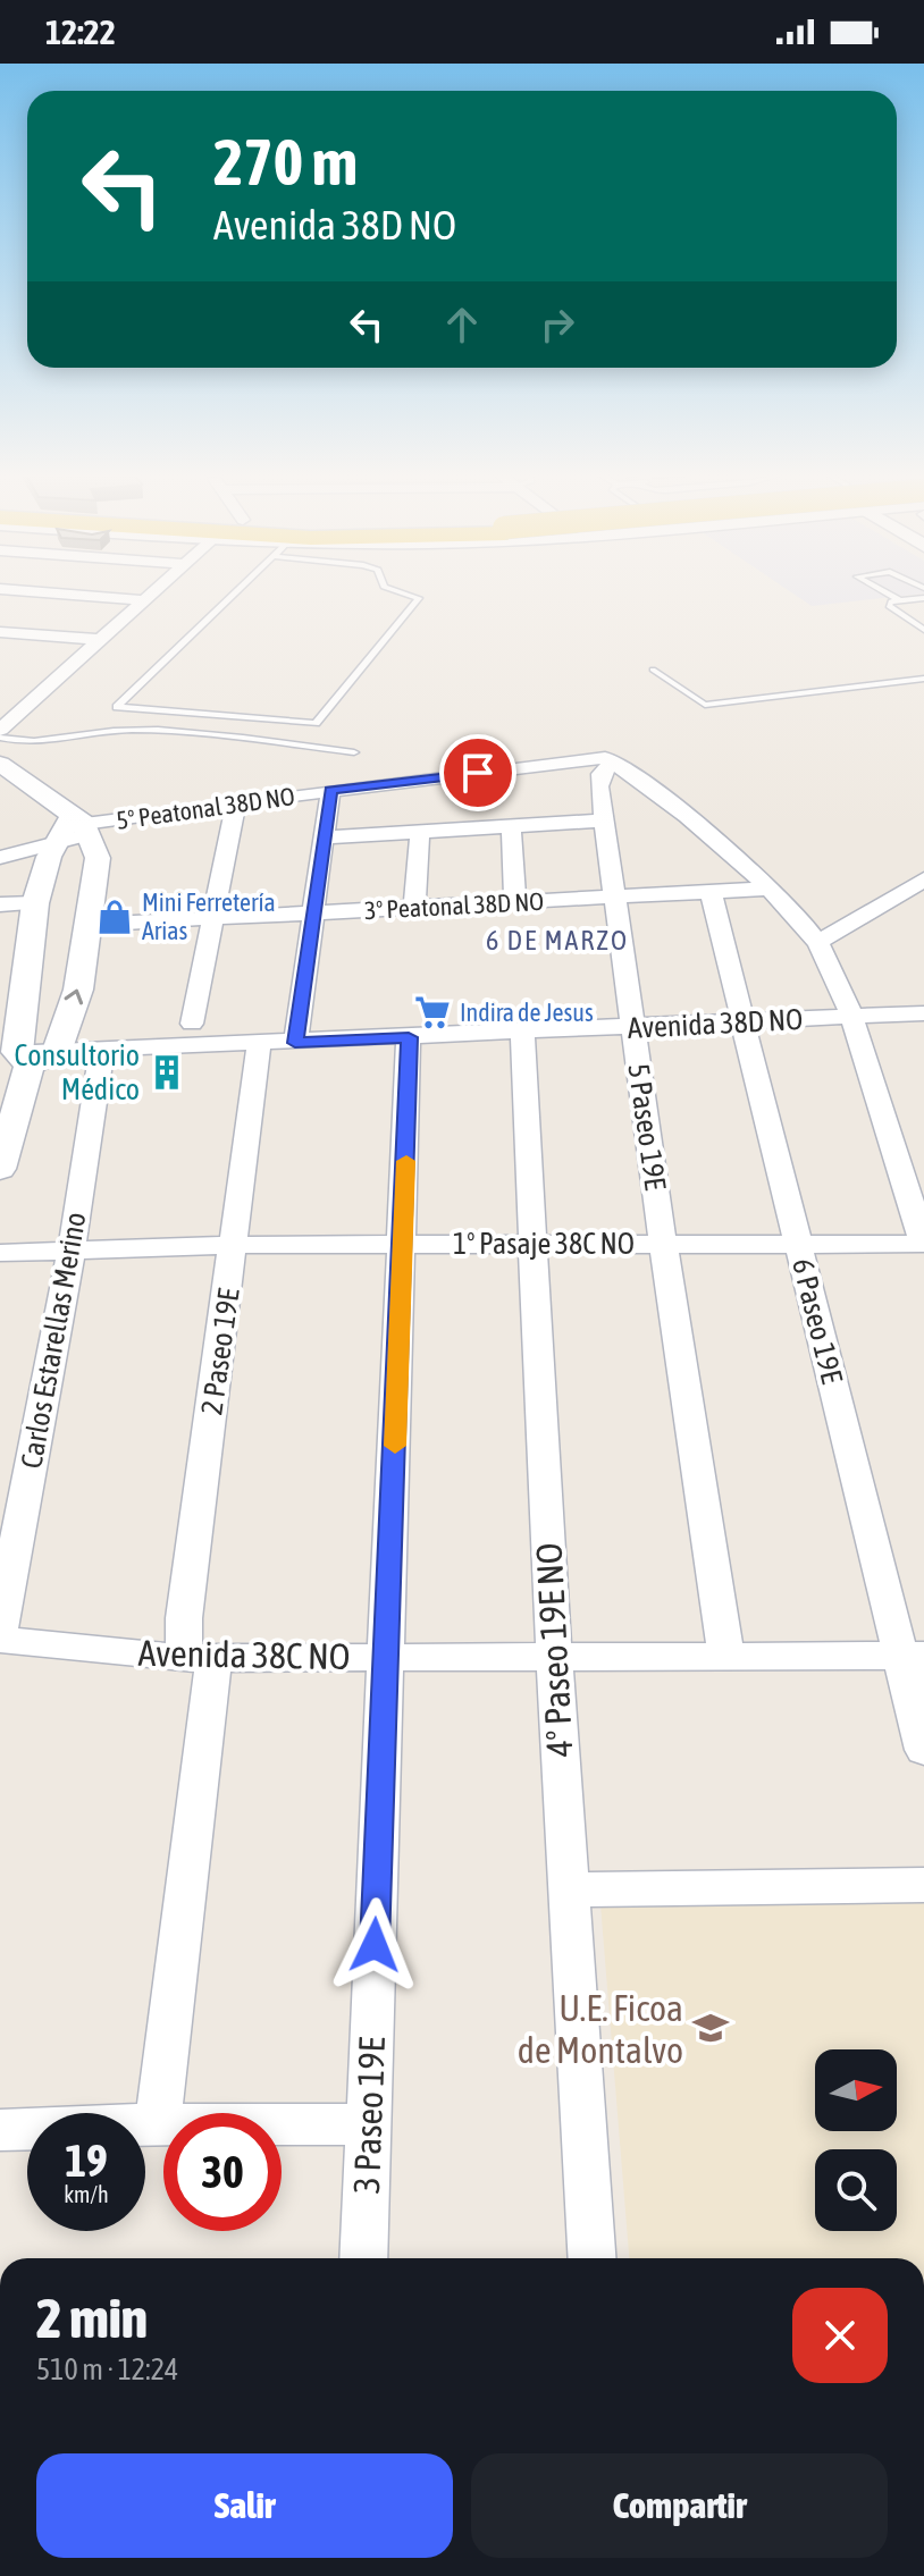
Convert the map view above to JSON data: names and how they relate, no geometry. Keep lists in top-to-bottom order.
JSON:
{
  "streets": {
    "street": [
      "5° Peatonal 38D NO",
      "3° Peatonal 38D NO",
      "Avenida 38D NO",
      "5 Paseo 19E",
      "1° Pasaje 38C NO",
      "6 Paseo 19E",
      "Carlos Estarellas Merino",
      "2 Paseo 19E",
      "4° Paseo 19E NO",
      "Avenida 38C NO",
      "3 Paseo 19E"
    ]
  },
  "crossings": [
    ["5° Peatonal 38D NO", "5 Paseo 19E"],
    ["3° Peatonal 38D NO", "5 Paseo 19E"],
    ["3° Peatonal 38D NO", "6 Paseo 19E"],
    ["Avenida 38D NO", "5 Paseo 19E"],
    ["Avenida 38D NO", "6 Paseo 19E"],
    ["Avenida 38D NO", "Carlos Estarellas Merino"],
    ["Avenida 38D NO", "2 Paseo 19E"],
    ["Avenida 38D NO", "4° Paseo 19E NO"],
    ["Avenida 38D NO", "3 Paseo 19E"],
    ["5 Paseo 19E", "1° Pasaje 38C NO"],
    ["5 Paseo 19E", "Avenida 38C NO"],
    ["1° Pasaje 38C NO", "6 Paseo 19E"],
    ["1° Pasaje 38C NO", "Carlos Estarellas Merino"],
    ["1° Pasaje 38C NO", "2 Paseo 19E"],
    ["1° Pasaje 38C NO", "4° Paseo 19E NO"],
    ["1° Pasaje 38C NO", "3 Paseo 19E"],
    ["6 Paseo 19E", "Avenida 38C NO"],
    ["2 Paseo 19E", "Avenida 38C NO"],
    ["4° Paseo 19E NO", "Avenida 38C NO"],
    ["Avenida 38C NO", "3 Paseo 19E"]
  ],
  "districts": ["6 DE MARZO"],
  "places": {
    "shop": ["Mini Ferretería Arias"],
    "supermarket": ["Indira de Jesus"],
    "building": ["Consultorio Médico"],
    "school or university": ["U.E. Ficoa de Montalvo"]
  },
  "north": "right",
  "page": {
    "status": "12:22",
    "turn": ["270 m", "Avenida 38D NO"],
    "speed": "19 km/h",
    "limit": "30",
    "heading": ["2 min", "510 m · 12:24"],
    "buttons": ["Salir", "Compartir"]
  }
}
